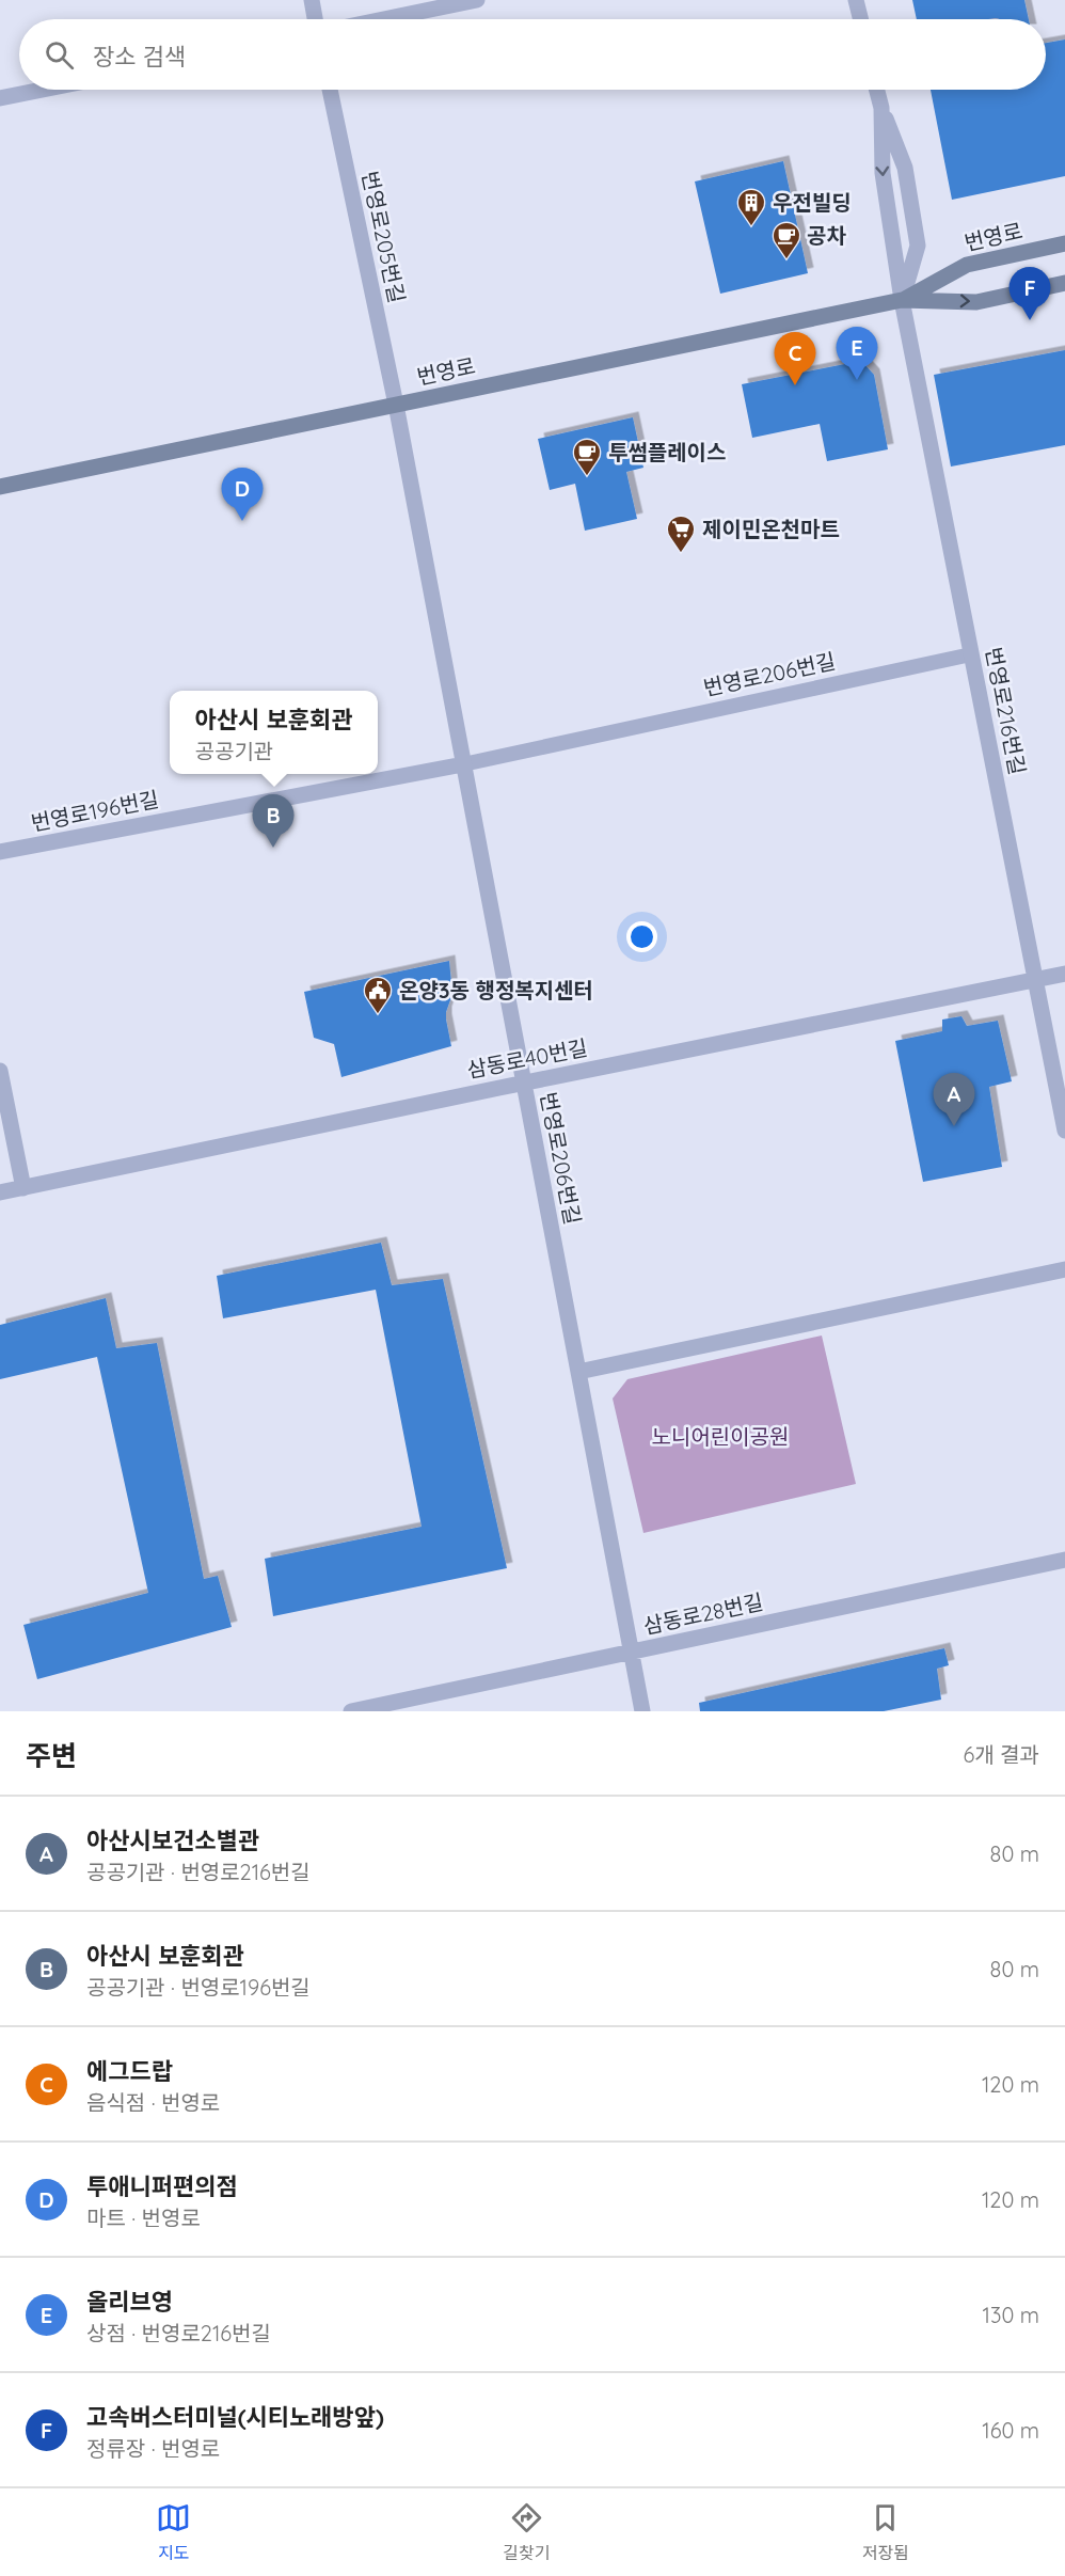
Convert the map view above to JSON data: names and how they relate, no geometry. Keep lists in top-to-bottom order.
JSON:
{
  "streets": {
    "street": [
      "번영로205번길",
      "번영로",
      "번영로206번길",
      "번영로216번길",
      "번영로196번길",
      "삼동로40번길",
      "삼동로28번길"
    ]
  },
  "crossings": [
    ["번영로205번길", "번영로"],
    ["번영로205번길", "번영로206번길"],
    ["번영로", "번영로206번길"],
    ["번영로", "번영로216번길"],
    ["번영로206번길", "번영로216번길"],
    ["번영로206번길", "번영로196번길"],
    ["번영로206번길", "삼동로40번길"],
    ["번영로206번길", "삼동로28번길"],
    ["번영로216번길", "삼동로40번길"]
  ],
  "parks": ["노니어린이공원"],
  "places": {
    "building": ["우전빌딩"],
    "cafe": ["공차", "투썸플레이스"],
    "supermarket": ["제이민온천마트"],
    "public building": ["온양3동 행정복지센터"]
  },
  "page": {
    "search": "장소 검색",
    "pins": [
      "F",
      "E",
      "C",
      "D",
      "B",
      "A"
    ],
    "popup": ["아산시 보훈회관", "공공기관"],
    "heading": ["주변", "6개 결과"],
    "list": [
      {
        "mark": "A",
        "name": "아산시보건소별관",
        "note": "공공기관 · 번영로216번길",
        "value": "80 m"
      },
      {
        "mark": "B",
        "name": "아산시 보훈회관",
        "note": "공공기관 · 번영로196번길",
        "value": "80 m"
      },
      {
        "mark": "C",
        "name": "에그드랍",
        "note": "음식점 · 번영로",
        "value": "120 m"
      },
      {
        "mark": "D",
        "name": "투애니퍼편의점",
        "note": "마트 · 번영로",
        "value": "120 m"
      },
      {
        "mark": "E",
        "name": "올리브영",
        "note": "상점 · 번영로216번길",
        "value": "130 m"
      },
      {
        "mark": "F",
        "name": "고속버스터미널(시티노래방앞)",
        "note": "정류장 · 번영로",
        "value": "160 m"
      }
    ],
    "nav": ["지도", "길찾기", "저장됨"]
  }
}
